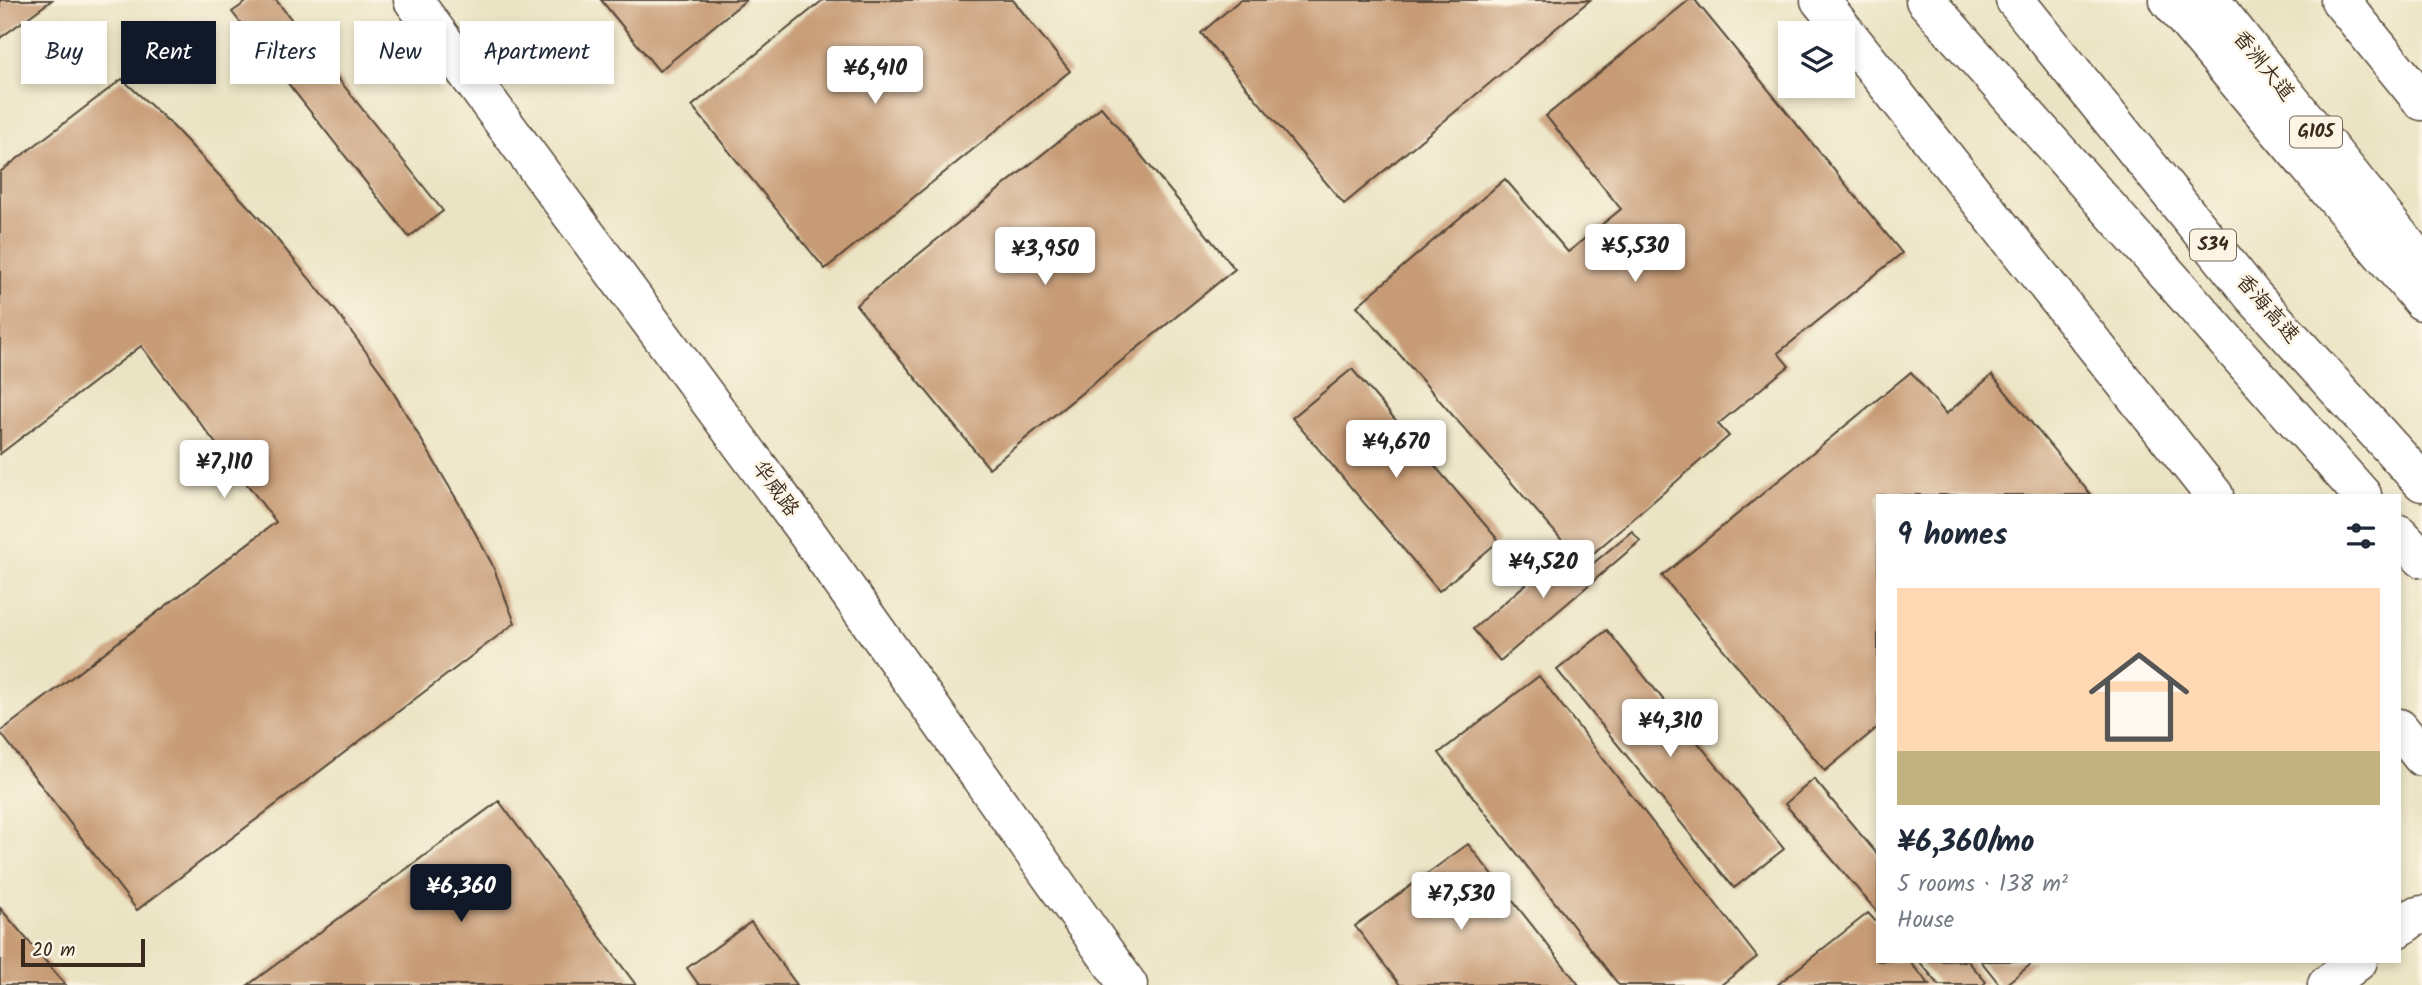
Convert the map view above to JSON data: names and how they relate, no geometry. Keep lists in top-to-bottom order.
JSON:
{
  "streets": {
    "main road": [
      "香洲大道",
      "G105",
      "S34",
      "香海高速",
      "华威路"
    ]
  },
  "scale_bar": "20 m",
  "page": {
    "chip": [
      "Buy",
      "Rent",
      "Filters",
      "New",
      "Apartment"
    ],
    "price": [
      "¥6,410",
      "¥5,530",
      "¥3,950",
      "¥4,670",
      "¥7,110",
      "¥4,520",
      "¥4,310",
      "¥6,360",
      "¥7,530"
    ],
    "heading": "9 homes",
    "list": [
      {
        "name": "¥6,360/mo",
        "note": "5 rooms · 138 m² · House"
      }
    ],
    "scale": "20 m"
  }
}
